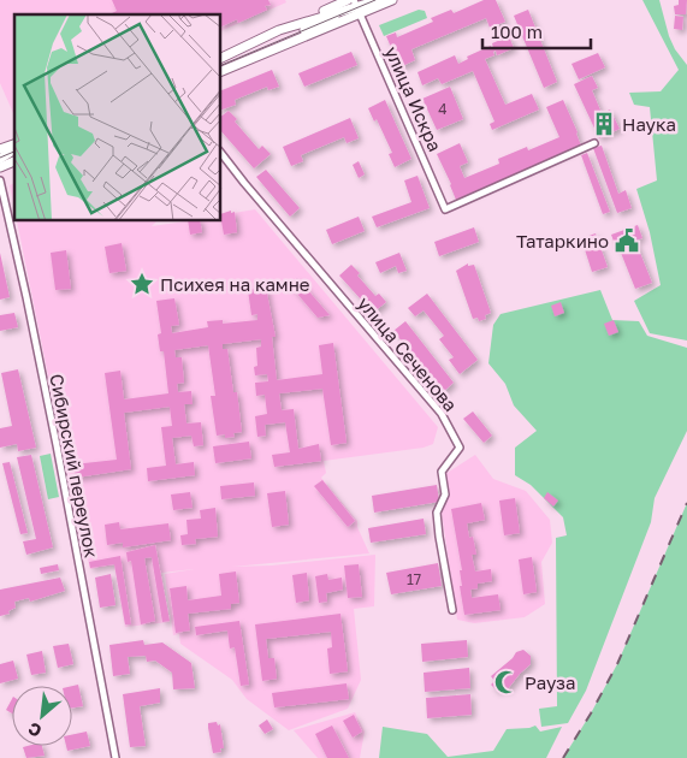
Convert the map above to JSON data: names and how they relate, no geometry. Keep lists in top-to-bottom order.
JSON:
{
  "streets": {
    "street": ["улица Искра", "улица Сеченова", "Сибирский переулок"]
  },
  "places": {
    "building": ["Наука"],
    "public building": ["Татаркино"],
    "place": ["Психея на камне"],
    "mosque": ["Рауза"]
  },
  "house_numbers": ["4", "17"],
  "scale_bar": "100 m",
  "north": "bottom left"
}
